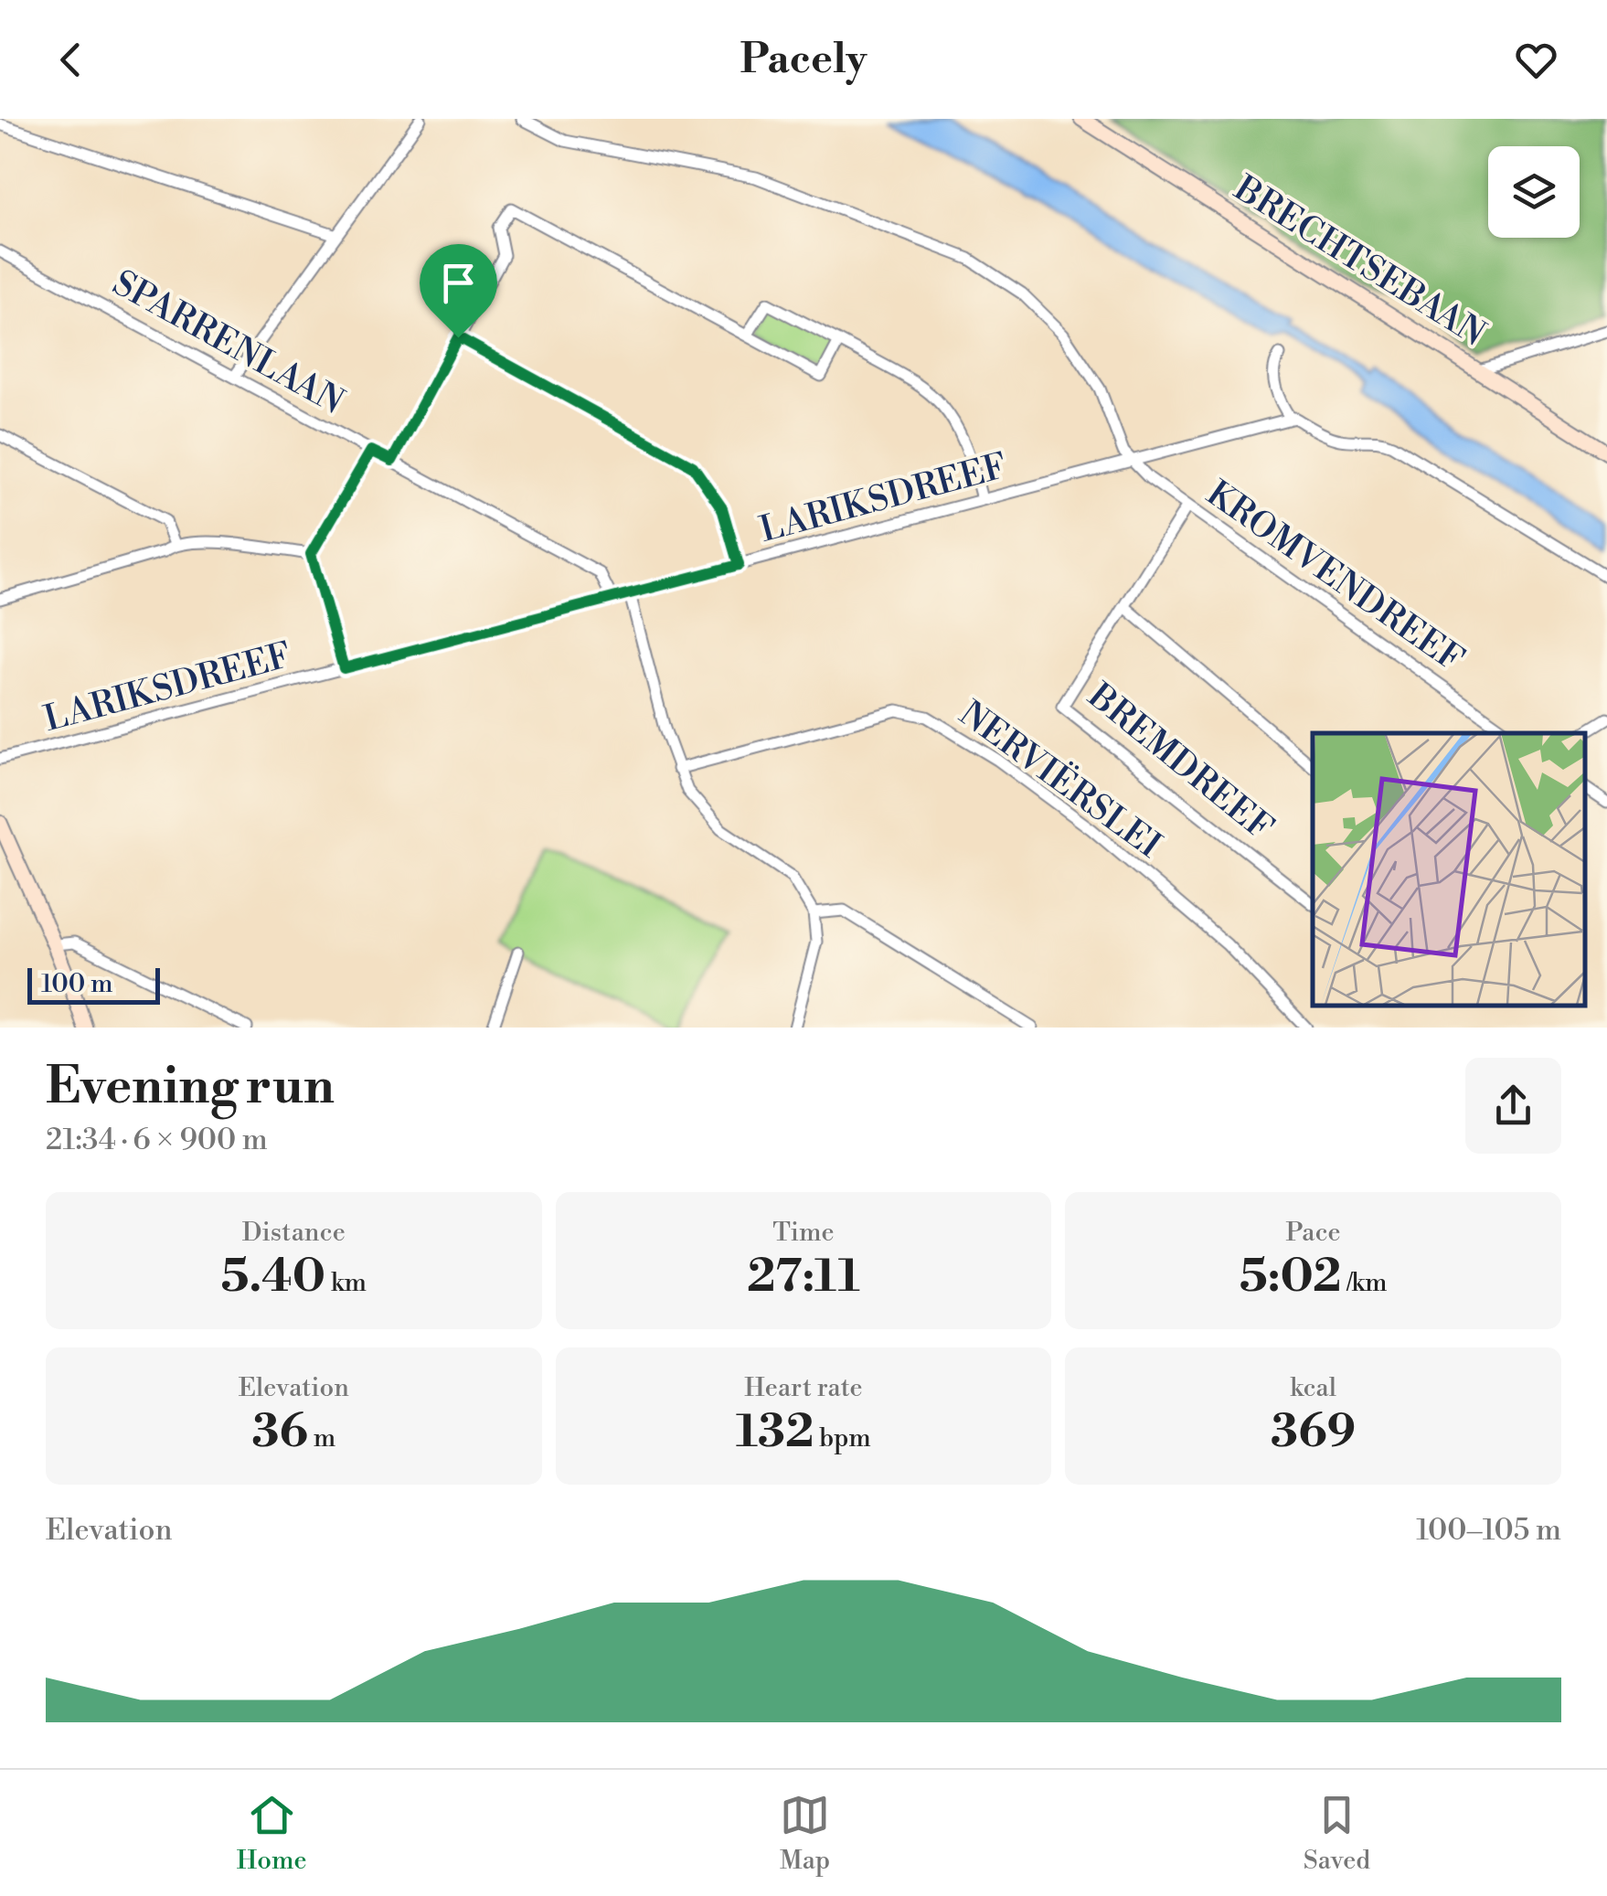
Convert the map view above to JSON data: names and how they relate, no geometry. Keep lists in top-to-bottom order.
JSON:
{
  "streets": {
    "main road": ["BRECHTSEBAAN"],
    "street": [
      "SPARRENLAAN",
      "LARIKSDREEF",
      "KROMVENDREEF",
      "BREMDREEF",
      "NERVIËRSLEI"
    ]
  },
  "crossings": [
    ["SPARRENLAAN", "LARIKSDREEF"],
    ["LARIKSDREEF", "KROMVENDREEF"],
    ["KROMVENDREEF", "BREMDREEF"]
  ],
  "scale_bar": "100 m",
  "page": {
    "header": "Pacely",
    "scale": "100 m",
    "heading": ["Evening run", "21:34 · 6 × 900 m"],
    "stats": [
      ["Distance", "5.40 km"],
      ["Time", "27:11"],
      ["Pace", "5:02 /km"],
      ["Elevation", "36 m"],
      ["Heart rate", "132 bpm"],
      ["kcal", "369"]
    ],
    "chart": ["Elevation", "100–105 m"],
    "tabs": ["Home", "Map", "Saved"]
  }
}
